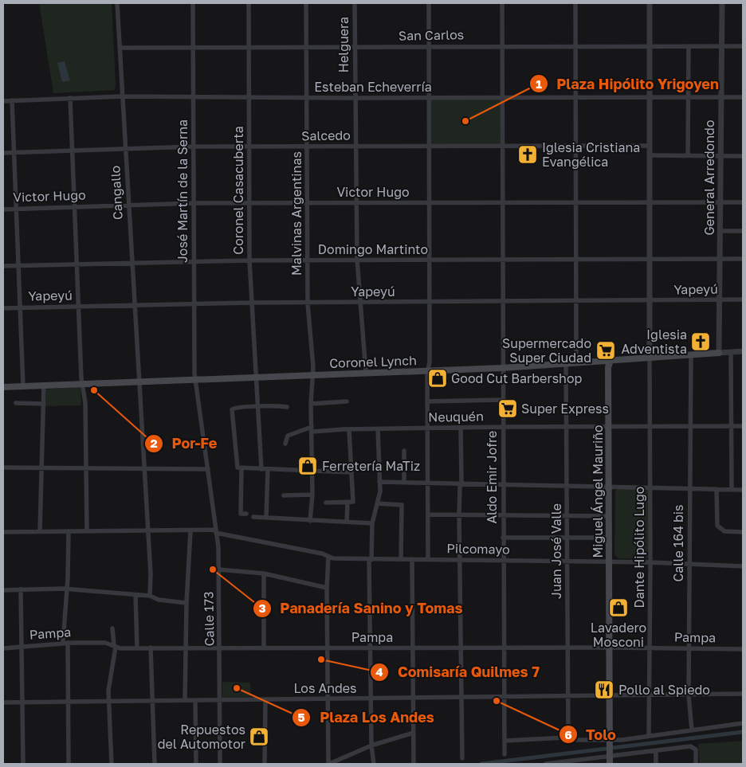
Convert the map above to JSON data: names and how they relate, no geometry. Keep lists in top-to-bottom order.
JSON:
{
  "streets": {
    "main road": ["Coronel Lynch", "Miguel Ángel Mauriño"],
    "street": [
      "San Carlos",
      "Helguera",
      "Esteban Echeverría",
      "Salcedo",
      "General Arredondo",
      "Coronel Casacuberta",
      "José Martín de la Serna",
      "Victor Hugo",
      "Cangallo",
      "Malvinas Argentinas",
      "Domingo Martinto",
      "Yapeyú",
      "Neuquén",
      "Aldo Emir Jofre",
      "Calle 164 bis",
      "Dante Hipólito Lugo",
      "Pilcomayo",
      "Juan José Valle",
      "Calle 173",
      "Pampa",
      "Los Andes"
    ]
  },
  "crossings": [
    ["San Carlos", "Helguera"],
    ["San Carlos", "General Arredondo"],
    ["San Carlos", "Coronel Casacuberta"],
    ["San Carlos", "José Martín de la Serna"],
    ["San Carlos", "Cangallo"],
    ["San Carlos", "Malvinas Argentinas"],
    ["San Carlos", "Aldo Emir Jofre"],
    ["Helguera", "Esteban Echeverría"],
    ["Helguera", "Salcedo"],
    ["Helguera", "Victor Hugo"],
    ["Helguera", "Domingo Martinto"],
    ["Helguera", "Yapeyú"],
    ["Helguera", "Coronel Lynch"],
    ["Esteban Echeverría", "General Arredondo"],
    ["Esteban Echeverría", "Coronel Casacuberta"],
    ["Esteban Echeverría", "José Martín de la Serna"],
    ["Esteban Echeverría", "Cangallo"],
    ["Esteban Echeverría", "Malvinas Argentinas"],
    ["Esteban Echeverría", "Aldo Emir Jofre"],
    ["Salcedo", "Coronel Casacuberta"],
    ["Salcedo", "José Martín de la Serna"],
    ["Salcedo", "Cangallo"],
    ["Salcedo", "Malvinas Argentinas"],
    ["Salcedo", "Aldo Emir Jofre"],
    ["General Arredondo", "Victor Hugo"],
    ["General Arredondo", "Domingo Martinto"],
    ["General Arredondo", "Yapeyú"],
    ["General Arredondo", "Coronel Lynch"],
    ["Coronel Casacuberta", "Victor Hugo"],
    ["Coronel Casacuberta", "Domingo Martinto"],
    ["Coronel Casacuberta", "Yapeyú"],
    ["Coronel Casacuberta", "Coronel Lynch"],
    ["José Martín de la Serna", "Victor Hugo"],
    ["José Martín de la Serna", "Domingo Martinto"],
    ["José Martín de la Serna", "Yapeyú"],
    ["José Martín de la Serna", "Coronel Lynch"],
    ["José Martín de la Serna", "Calle 173"],
    ["Victor Hugo", "Cangallo"],
    ["Victor Hugo", "Malvinas Argentinas"],
    ["Victor Hugo", "Aldo Emir Jofre"],
    ["Cangallo", "Domingo Martinto"],
    ["Cangallo", "Yapeyú"],
    ["Cangallo", "Coronel Lynch"],
    ["Cangallo", "Pilcomayo"],
    ["Malvinas Argentinas", "Domingo Martinto"],
    ["Malvinas Argentinas", "Yapeyú"],
    ["Malvinas Argentinas", "Coronel Lynch"],
    ["Malvinas Argentinas", "Neuquén"],
    ["Domingo Martinto", "Aldo Emir Jofre"],
    ["Yapeyú", "Aldo Emir Jofre"],
    ["Coronel Lynch", "Aldo Emir Jofre"],
    ["Coronel Lynch", "Miguel Ángel Mauriño"],
    ["Coronel Lynch", "Calle 164 bis"],
    ["Coronel Lynch", "Dante Hipólito Lugo"],
    ["Coronel Lynch", "Juan José Valle"],
    ["Coronel Lynch", "Calle 173"],
    ["Neuquén", "Aldo Emir Jofre"],
    ["Neuquén", "Miguel Ángel Mauriño"],
    ["Neuquén", "Calle 164 bis"],
    ["Neuquén", "Dante Hipólito Lugo"],
    ["Neuquén", "Juan José Valle"],
    ["Aldo Emir Jofre", "Pilcomayo"],
    ["Aldo Emir Jofre", "Pampa"],
    ["Aldo Emir Jofre", "Los Andes"],
    ["Miguel Ángel Mauriño", "Pilcomayo"],
    ["Miguel Ángel Mauriño", "Pampa"],
    ["Miguel Ángel Mauriño", "Los Andes"],
    ["Calle 164 bis", "Pilcomayo"],
    ["Calle 164 bis", "Pampa"],
    ["Calle 164 bis", "Los Andes"],
    ["Dante Hipólito Lugo", "Pilcomayo"],
    ["Dante Hipólito Lugo", "Pampa"],
    ["Dante Hipólito Lugo", "Los Andes"],
    ["Pilcomayo", "Juan José Valle"],
    ["Pilcomayo", "Calle 173"],
    ["Juan José Valle", "Pampa"],
    ["Juan José Valle", "Los Andes"],
    ["Calle 173", "Pampa"],
    ["Calle 173", "Los Andes"]
  ],
  "places": {
    "other": [
      "Plaza Hipólito Yrigoyen",
      "Por-Fe",
      "Panadería Sanino y Tomas",
      "Comisaría Quilmes 7",
      "Plaza Los Andes",
      "Tolo"
    ],
    "church": ["Iglesia Cristiana Evangélica", "Iglesia Adventista"],
    "supermarket": ["Supermercado Super Ciudad", "Super Express"],
    "shop": [
      "Good Cut Barbershop",
      "Ferretería MaTiz",
      "Lavadero Mosconi",
      "Repuestos del Automotor"
    ],
    "restaurant": ["Pollo al Spiedo"]
  }
}
